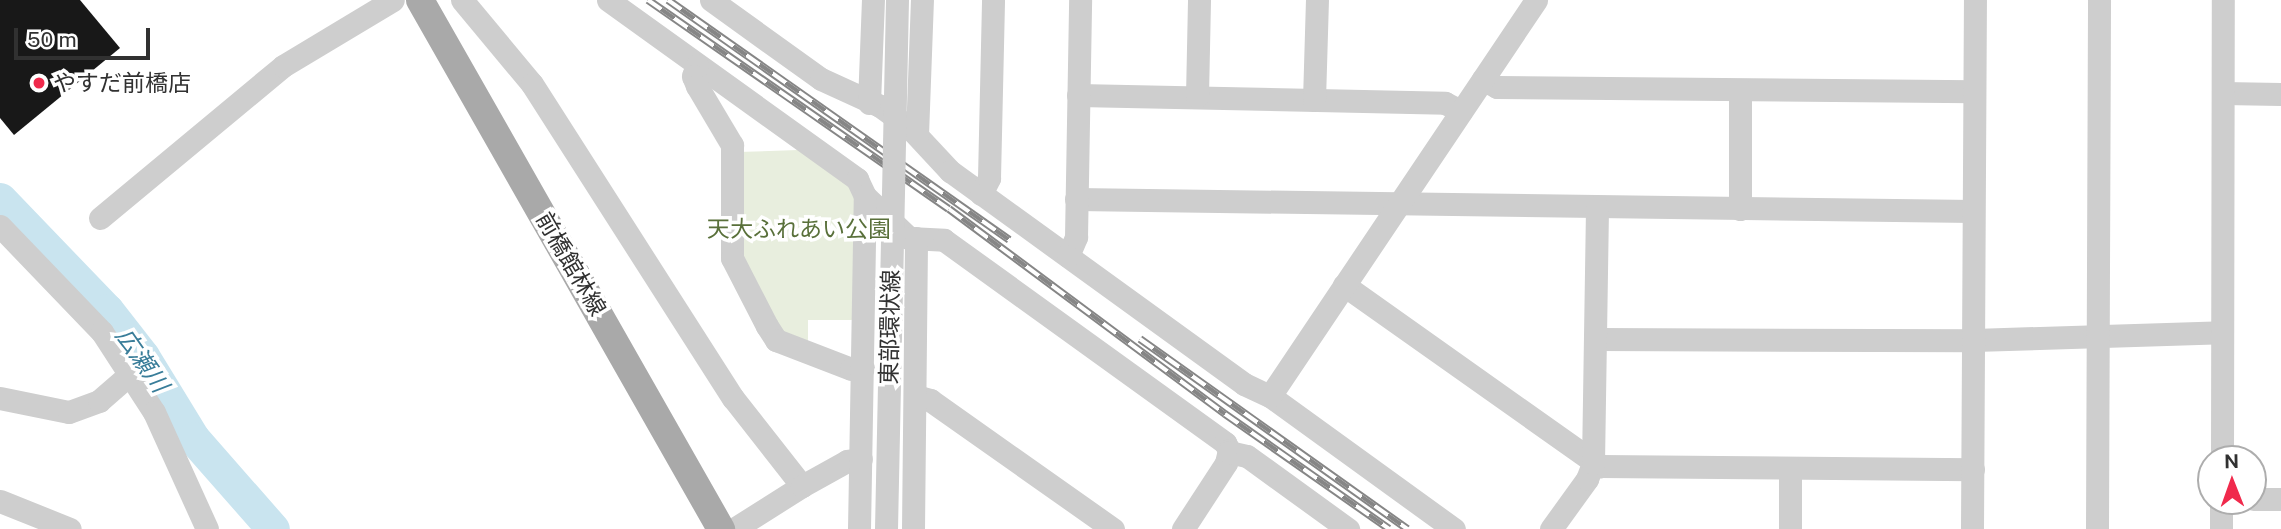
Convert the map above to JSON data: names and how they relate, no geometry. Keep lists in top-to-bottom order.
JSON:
{
  "streets": {
    "main road": ["前橋館林線"],
    "street": ["東部環状線"]
  },
  "water": ["広瀬川"],
  "parks": ["天大ふれあい公園"],
  "places": ["やすだ前橋店"],
  "scale_bar": "50 m",
  "north": "top"
}
